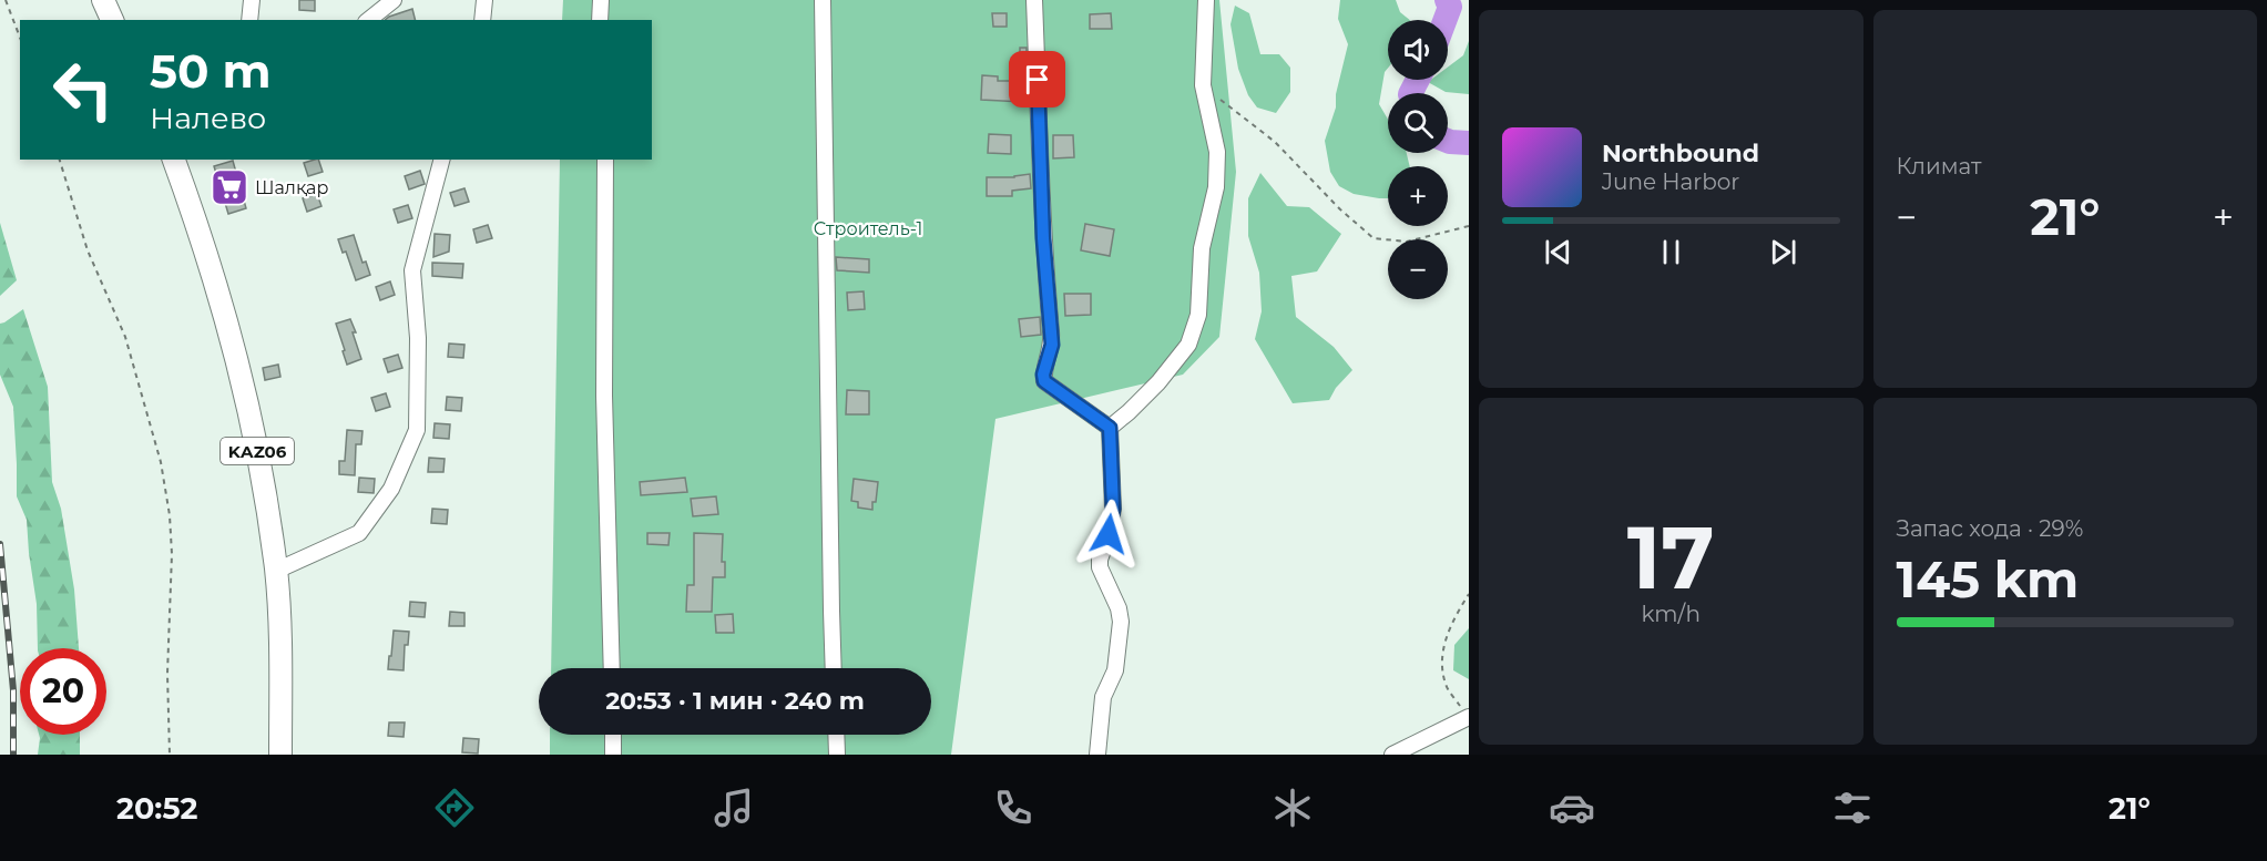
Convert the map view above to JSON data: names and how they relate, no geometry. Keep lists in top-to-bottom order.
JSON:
{
  "streets": {
    "highway": ["KАZ06"]
  },
  "parks": ["Строитель-1"],
  "places": {
    "supermarket": ["Шалқар"]
  },
  "page": {
    "tile": [
      "Климат",
      ["17", "km/h"],
      ["Запас хода · 29%", "145 km"]
    ],
    "map_buttons": ["+", "−"],
    "turn": ["50 m", "Налево"],
    "song": ["Northbound", "June Harbor"],
    "heat": ["−", "21°", "+"],
    "limit": "20",
    "trip": "20:53 · 1 мин · 240 m",
    "tabs": ["20:52", "21°"]
  }
}
